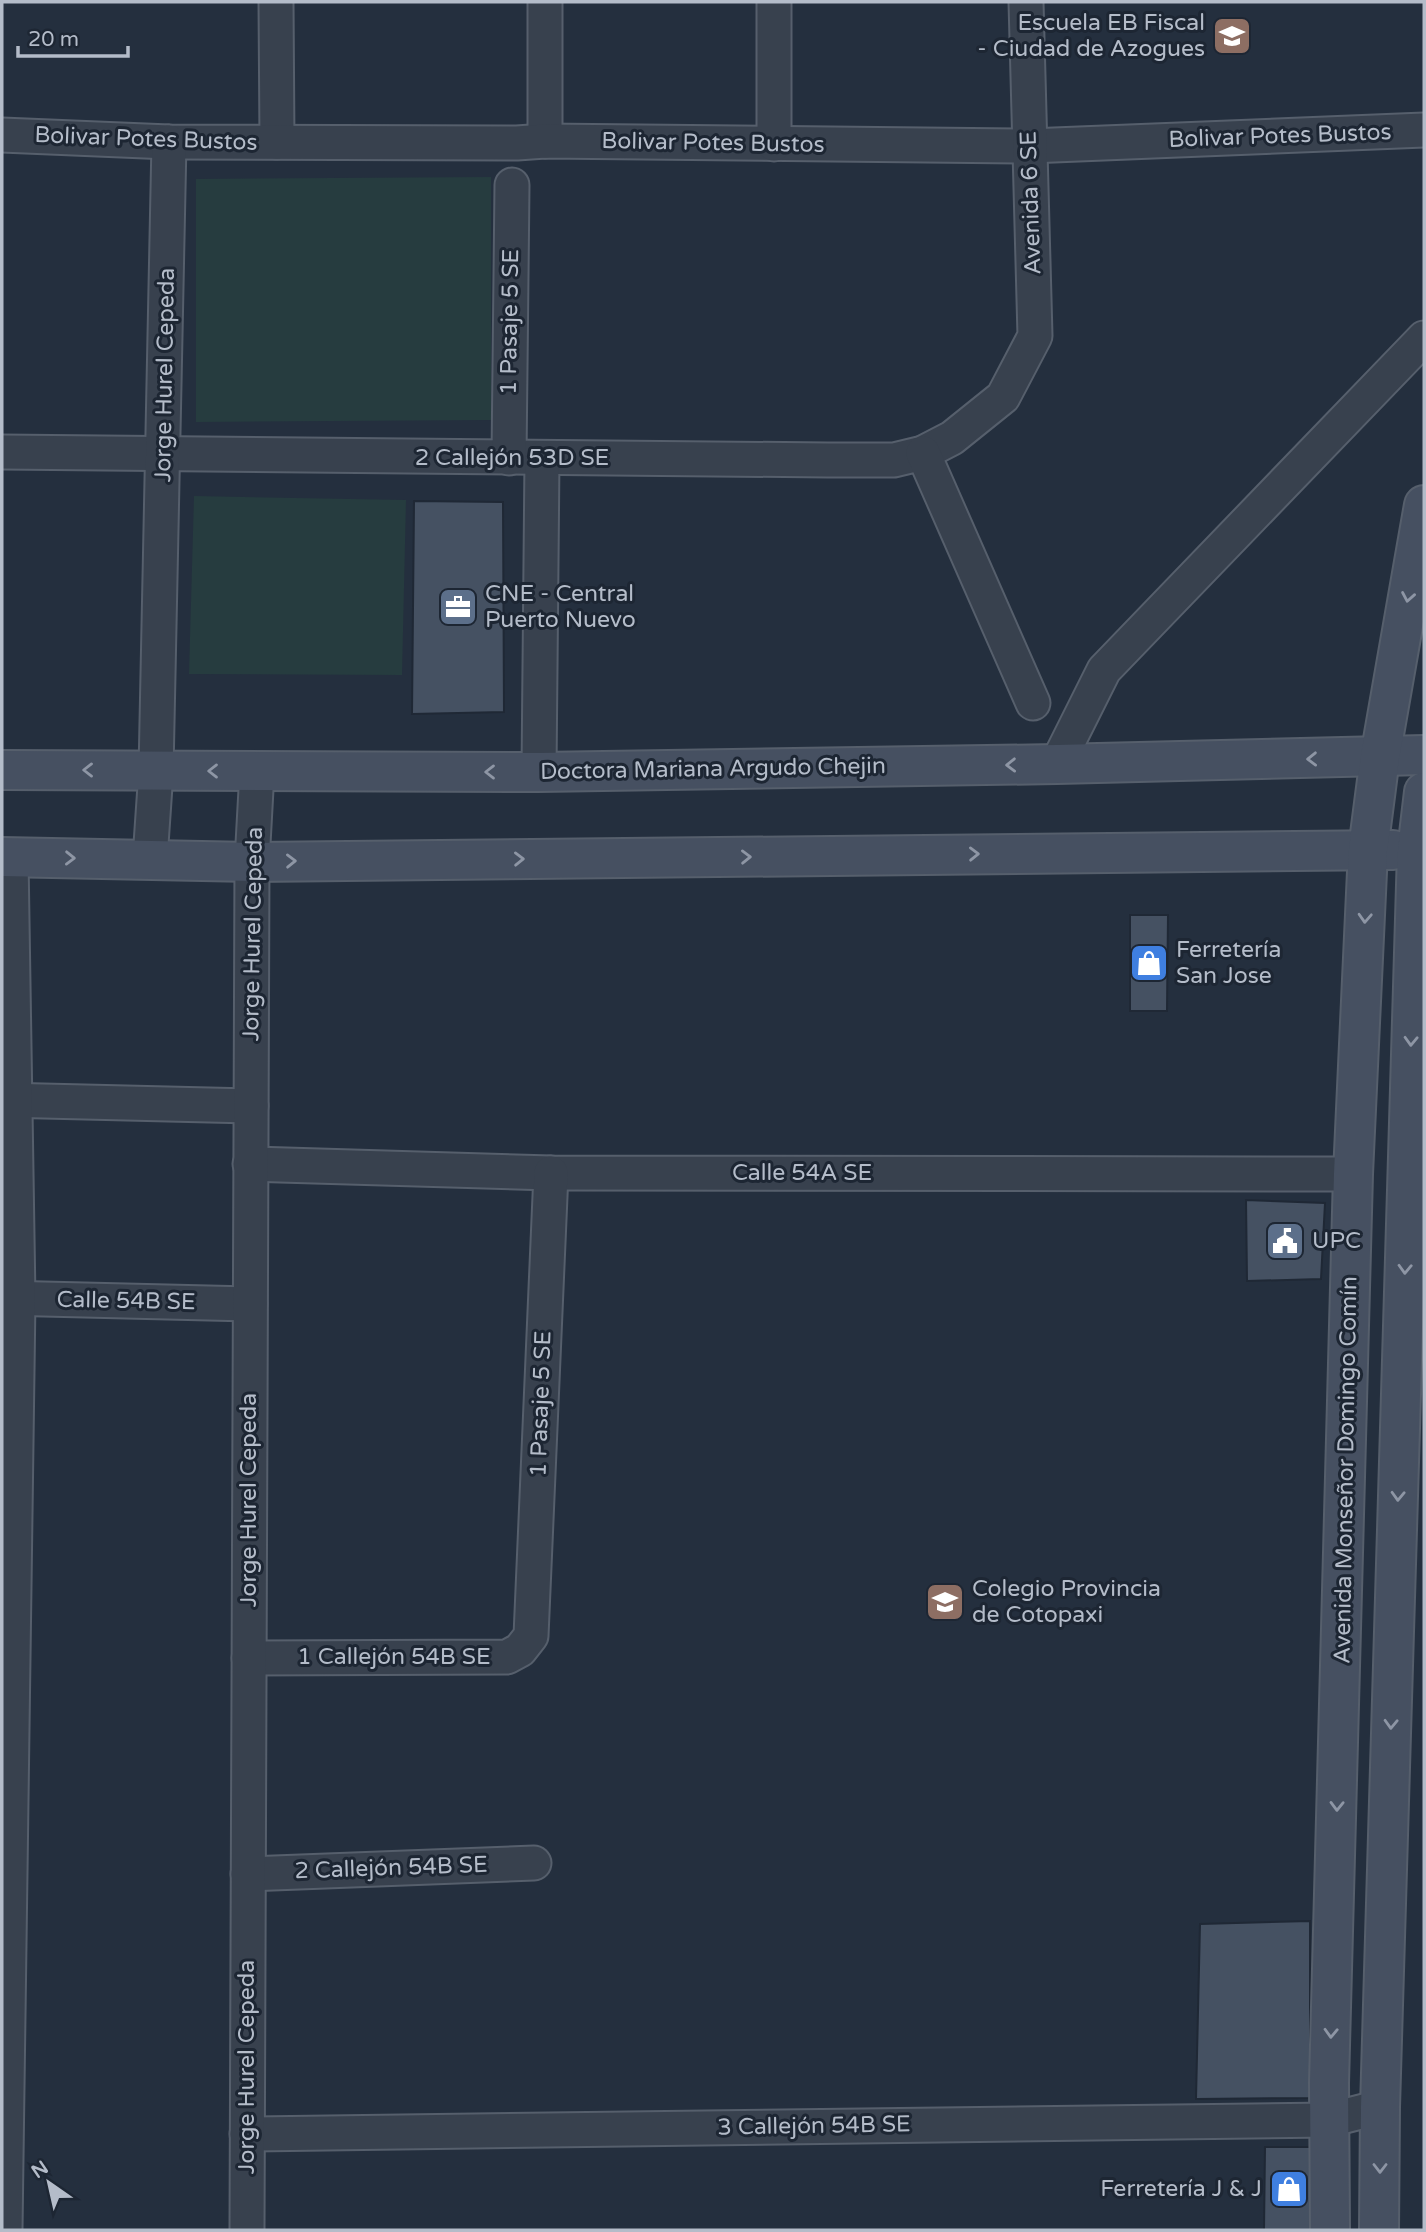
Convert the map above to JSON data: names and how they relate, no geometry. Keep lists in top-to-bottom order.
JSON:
{
  "streets": {
    "main road": ["Doctora Mariana Argudo Chejin", "Avenida Monseñor Domingo Comín"],
    "street": [
      "Bolivar Potes Bustos",
      "Avenida 6 SE",
      "1 Pasaje 5 SE",
      "Jorge Hurel Cepeda",
      "2 Callejón 53D SE",
      "Calle 54A SE",
      "Calle 54B SE",
      "1 Callejón 54B SE",
      "2 Callejón 54B SE",
      "3 Callejón 54B SE"
    ]
  },
  "crossings": [
    ["Bolivar Potes Bustos", "Avenida 6 SE"],
    ["Bolivar Potes Bustos", "Jorge Hurel Cepeda"],
    ["Avenida 6 SE", "2 Callejón 53D SE"],
    ["1 Pasaje 5 SE", "2 Callejón 53D SE"],
    ["1 Pasaje 5 SE", "Calle 54A SE"],
    ["1 Pasaje 5 SE", "1 Callejón 54B SE"],
    ["Jorge Hurel Cepeda", "2 Callejón 53D SE"],
    ["Jorge Hurel Cepeda", "Doctora Mariana Argudo Chejin"],
    ["Jorge Hurel Cepeda", "Calle 54A SE"],
    ["Jorge Hurel Cepeda", "Calle 54B SE"],
    ["Jorge Hurel Cepeda", "1 Callejón 54B SE"],
    ["Jorge Hurel Cepeda", "2 Callejón 54B SE"],
    ["Jorge Hurel Cepeda", "3 Callejón 54B SE"],
    ["Doctora Mariana Argudo Chejin", "Avenida Monseñor Domingo Comín"],
    ["Calle 54A SE", "Avenida Monseñor Domingo Comín"],
    ["Avenida Monseñor Domingo Comín", "3 Callejón 54B SE"]
  ],
  "places": {
    "school or university": ["Escuela EB Fiscal - Ciudad de Azogues", "Colegio Provincia de Cotopaxi"],
    "office": ["CNE - Central Puerto Nuevo"],
    "shop": ["Ferretería San Jose", "Ferretería J & J"],
    "public building": ["UPC"]
  },
  "scale_bar": "20 m",
  "north": "top left"
}
